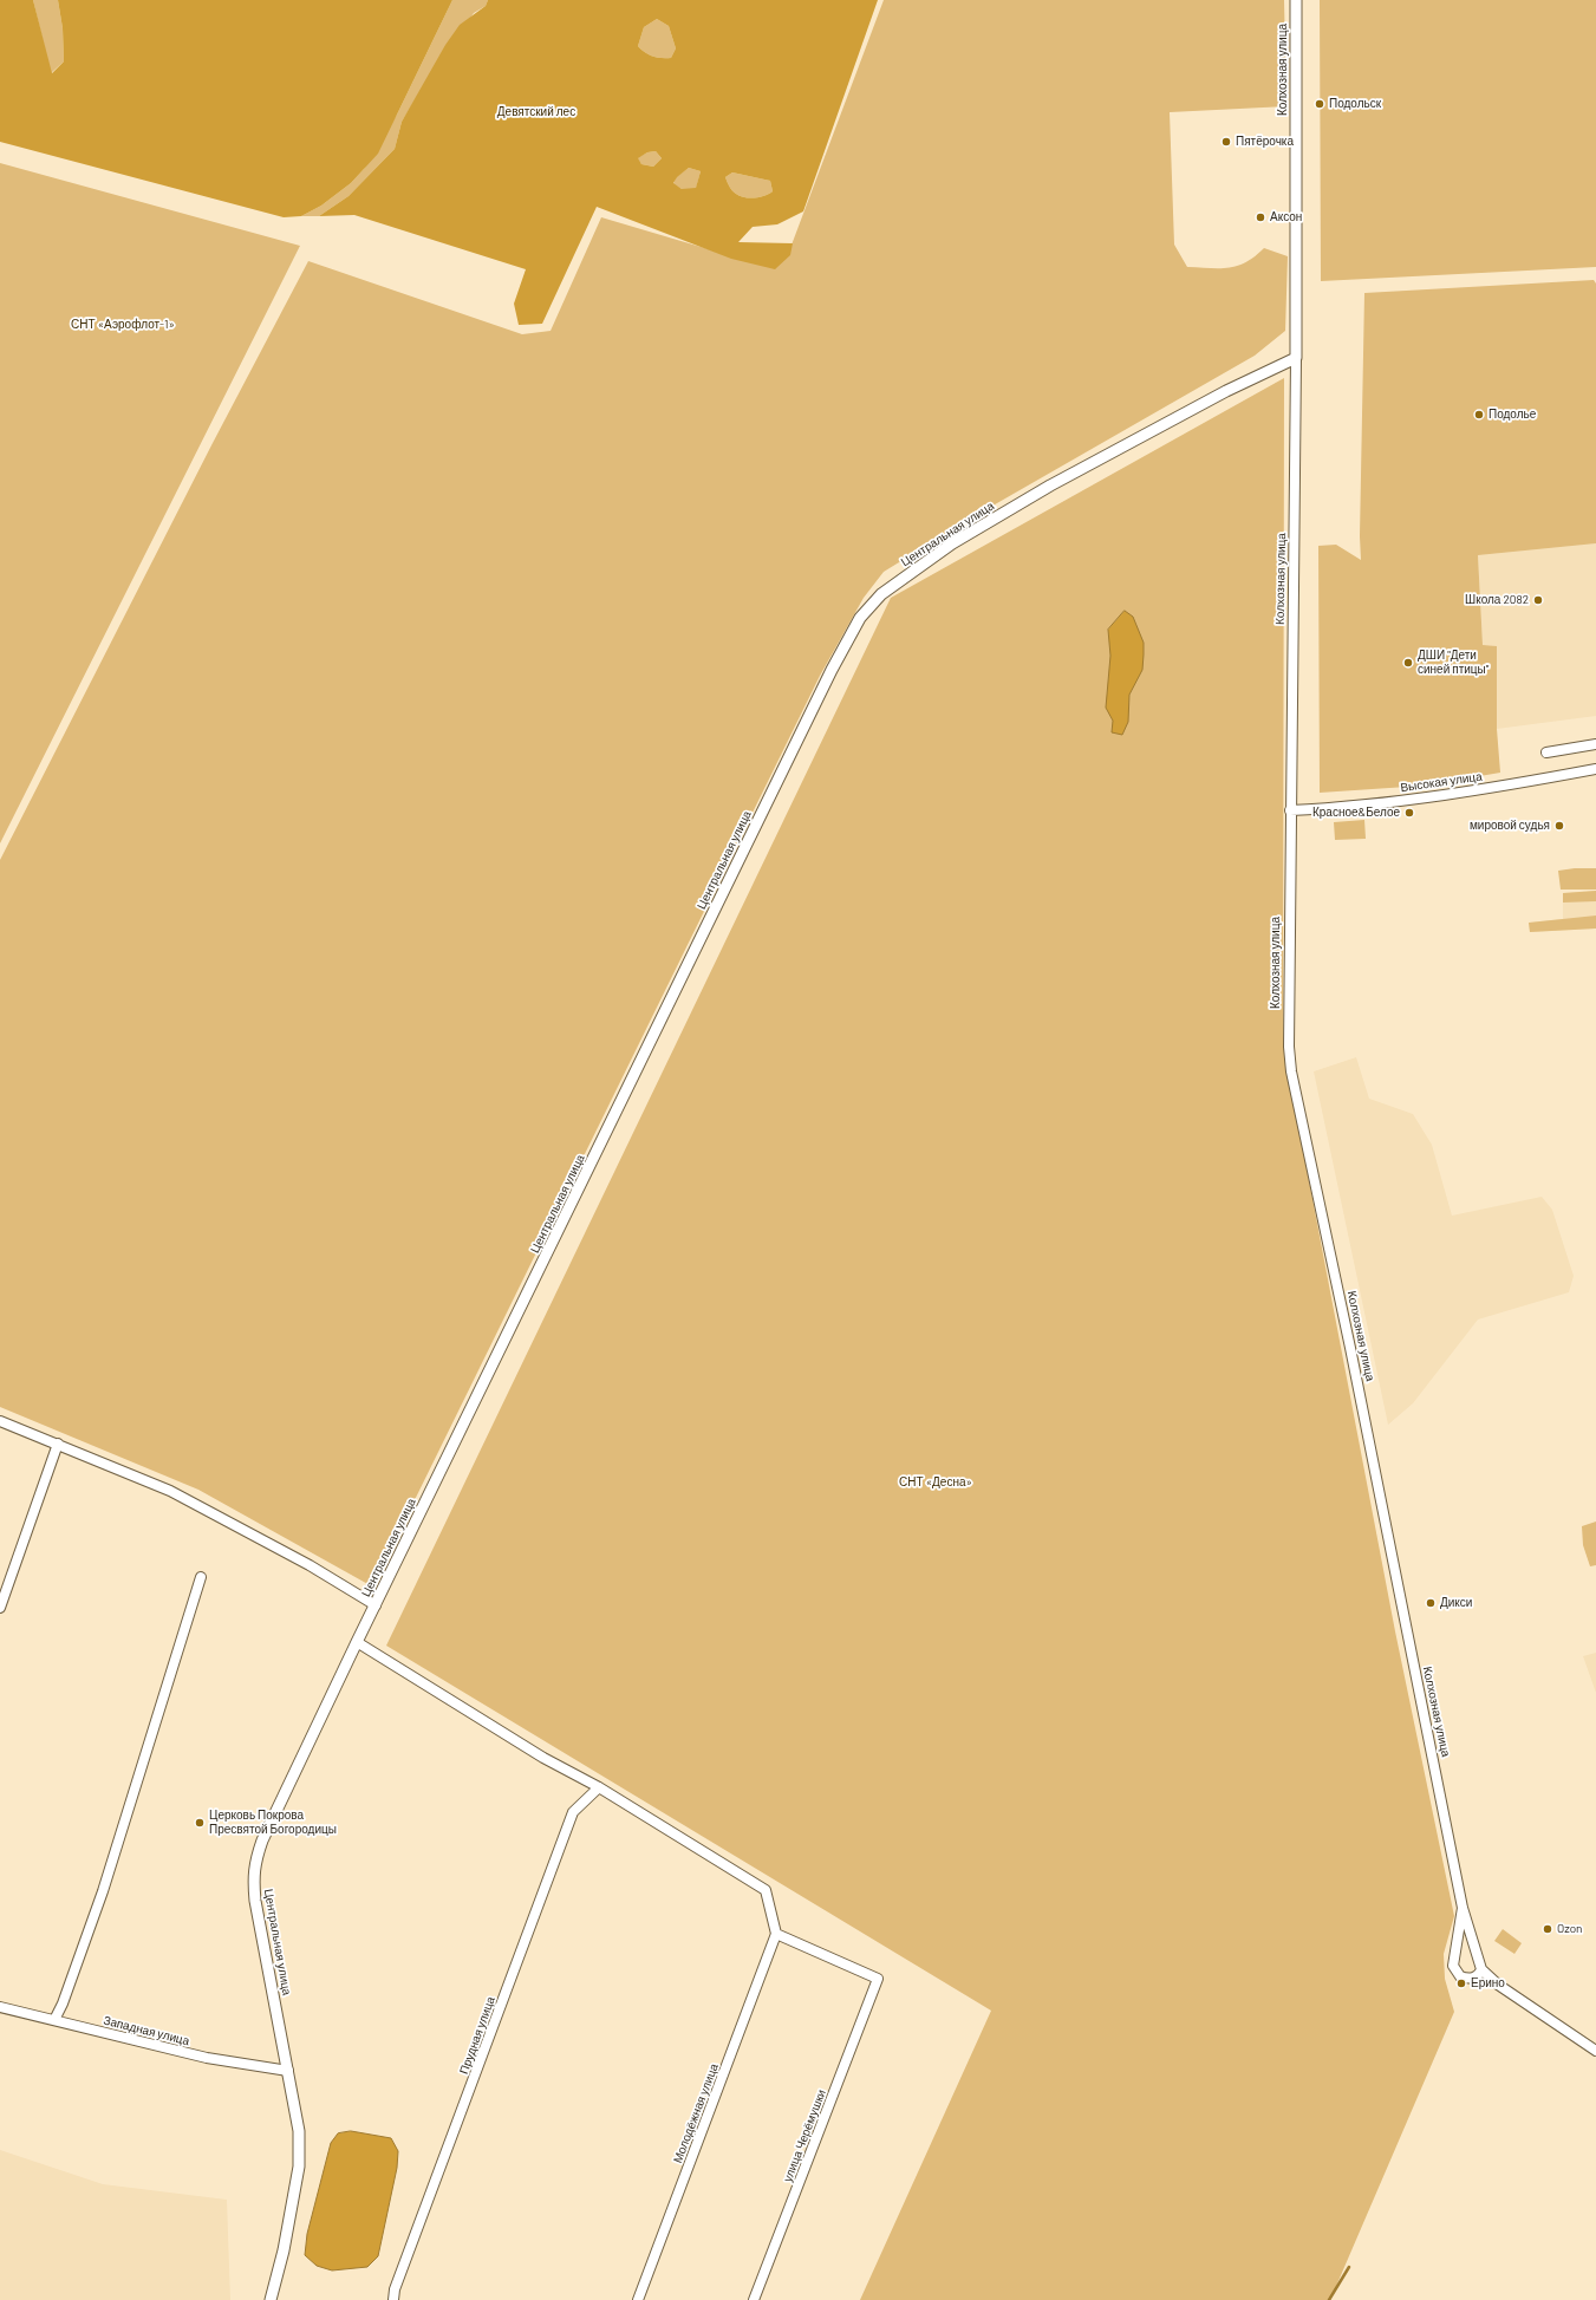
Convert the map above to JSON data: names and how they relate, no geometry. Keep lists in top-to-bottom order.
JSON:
{
  "streets": {
    "street": [
      "Колхозная улица",
      "Центральная улица",
      "Высокая улица",
      "Западная улица",
      "Прудная улица",
      "Молодёжная улица",
      "улица Черёмушки"
    ]
  },
  "crossings": [
    ["Колхозная улица", "Центральная улица"],
    ["Колхозная улица", "Высокая улица"],
    ["Центральная улица", "Западная улица"],
    ["Молодёжная улица", "улица Черёмушки"]
  ],
  "parks": ["Девятский лес", "СНТ «Аэрофлот-1»", "СНТ «Десна»"],
  "places": [
    "Подольск",
    "Пятёрочка",
    "Аксон",
    "Подолье",
    "Школа 2082",
    "ДШИ \"Дети синей птицы\"",
    "Красное&Белое",
    "мировой судья",
    "Дикси",
    "Церковь Покрова Пресвятой Богородицы",
    "Ozon",
    "Ерино"
  ]
}
